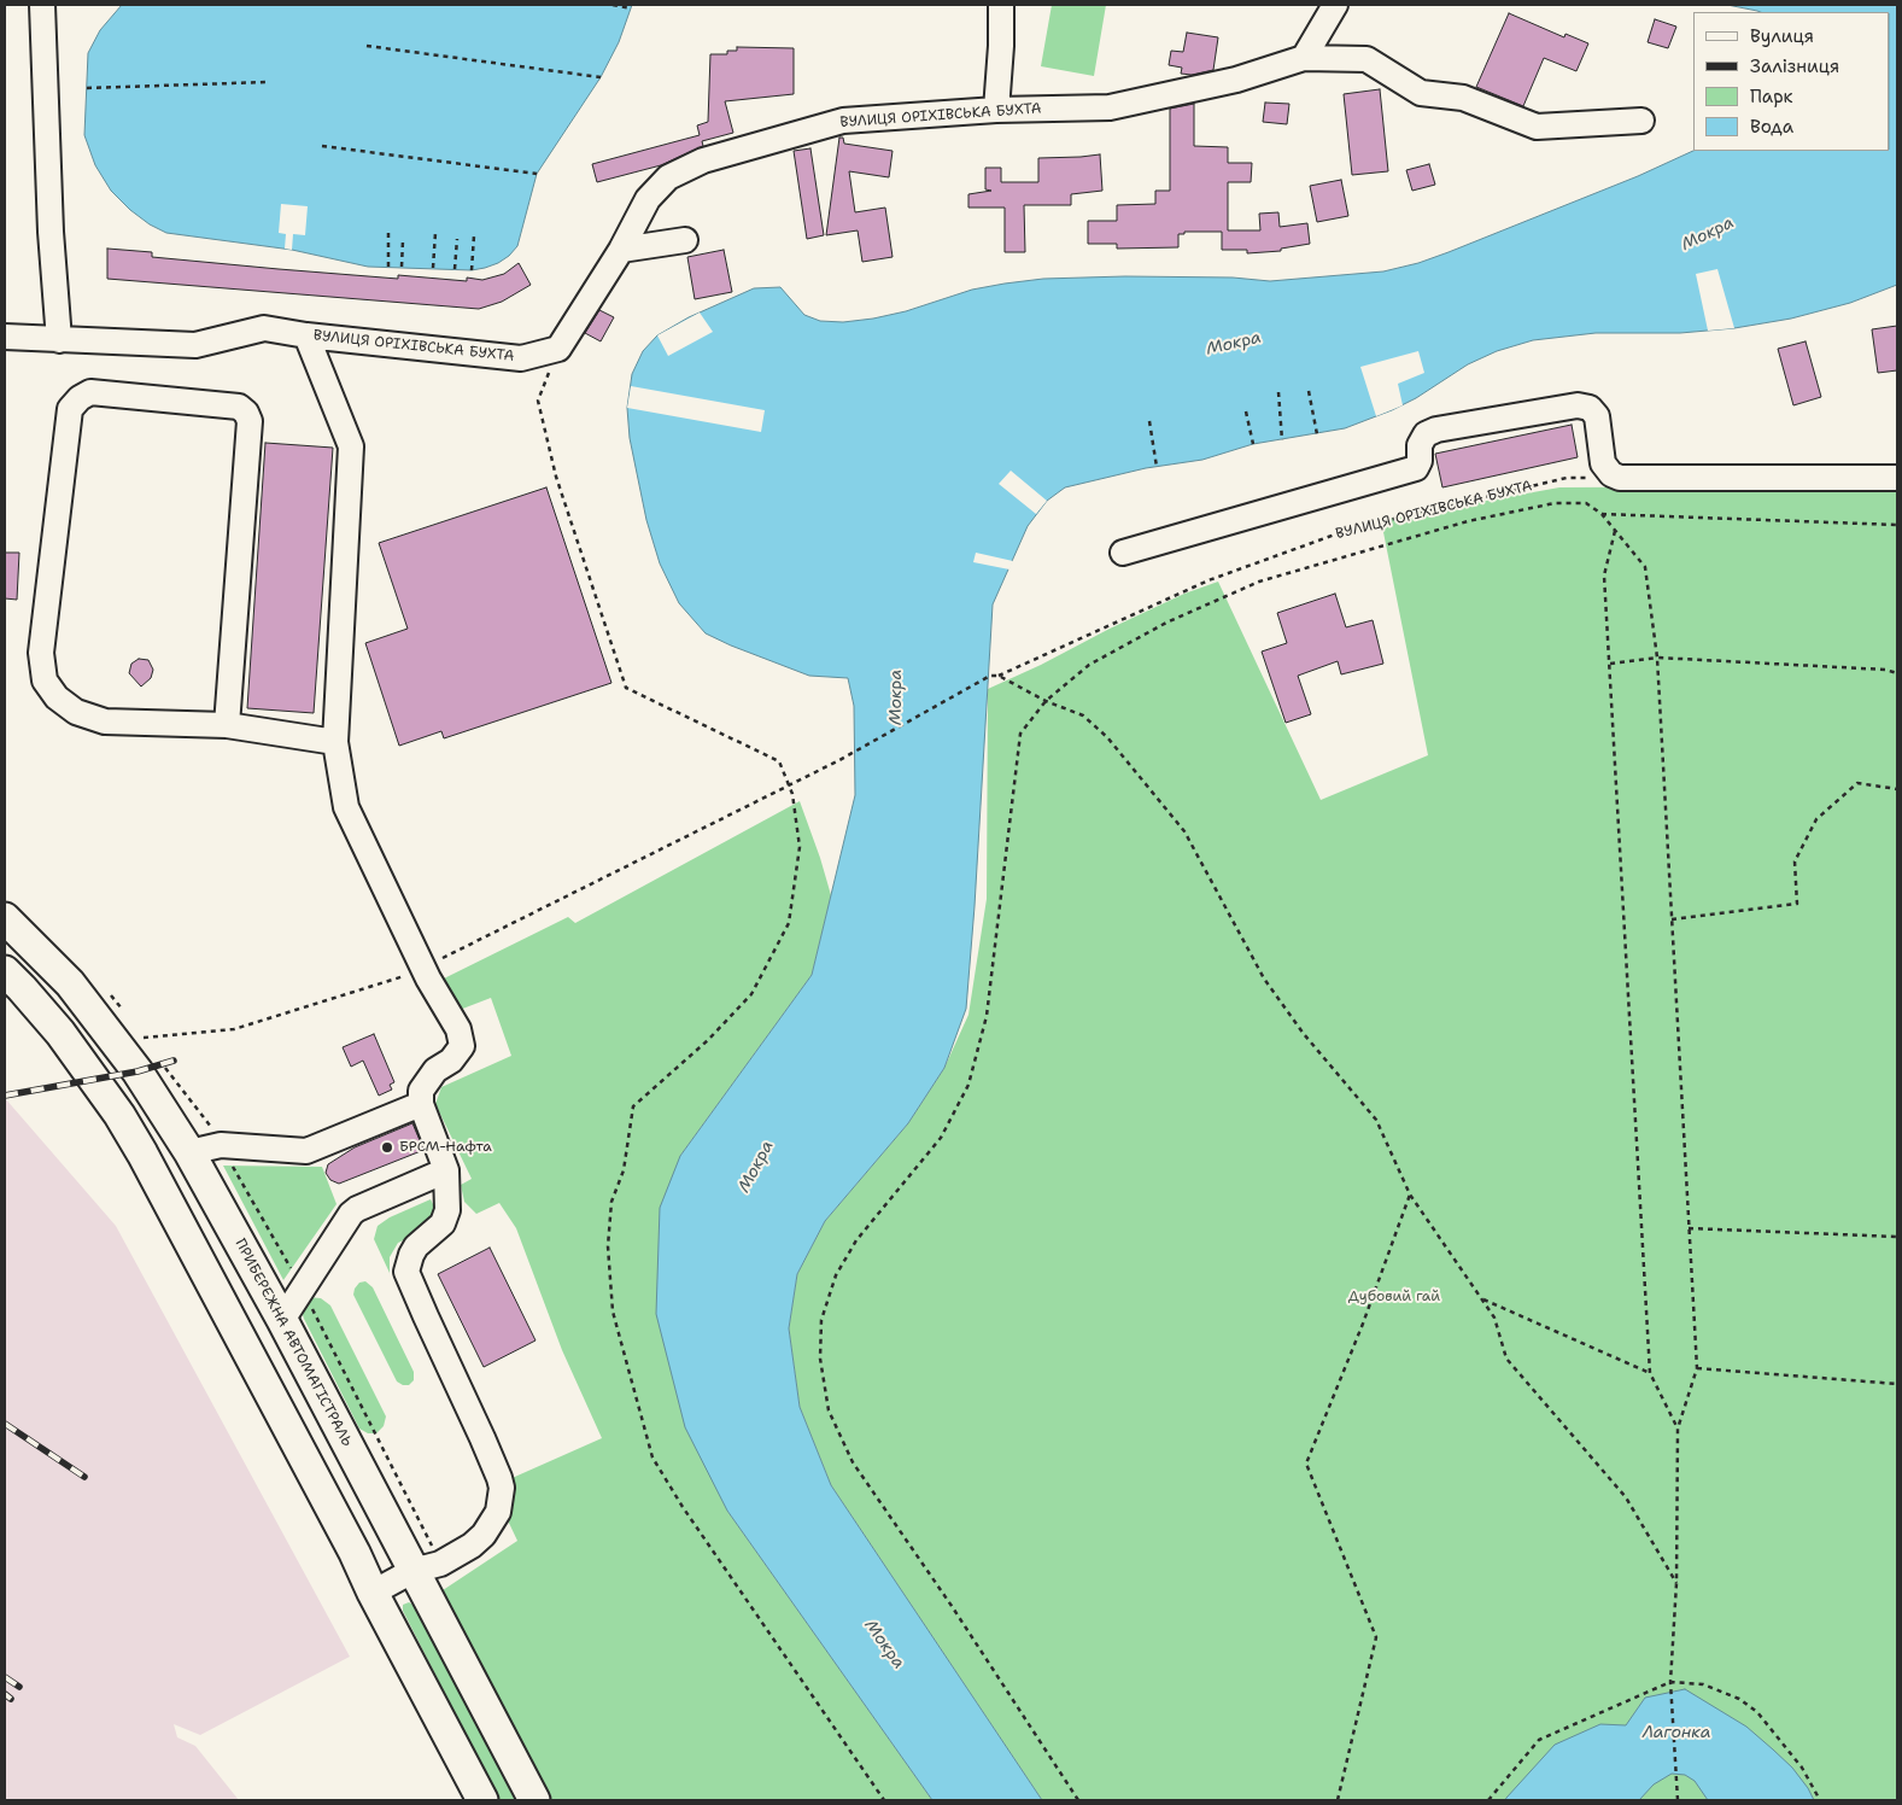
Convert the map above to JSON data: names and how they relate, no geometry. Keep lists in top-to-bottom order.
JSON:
{
  "streets": {
    "main road": ["ПРИБЕРЕЖНА АВТОМАГІСТРАЛЬ"],
    "street": ["ВУЛИЦЯ ОРІХІВСЬКА БУХТА"]
  },
  "water": ["Мокра", "Лагонка"],
  "parks": ["Дубовий гай"],
  "places": ["БРСМ-Нафта"],
  "legend": [
    "Вулиця",
    "Залізниця",
    "Парк",
    "Вода"
  ]
}
